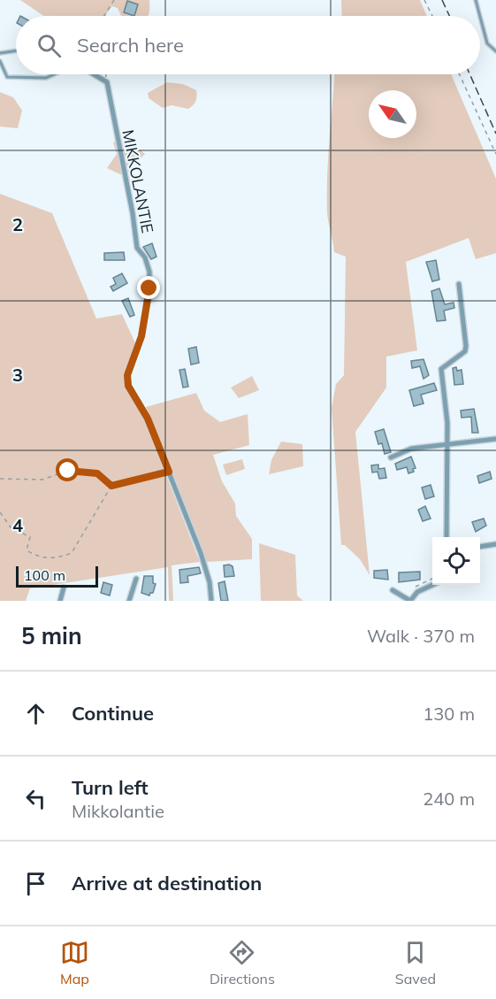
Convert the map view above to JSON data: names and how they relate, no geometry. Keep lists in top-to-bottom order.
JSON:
{
  "streets": {
    "street": ["MIKKOLANTIE"]
  },
  "scale_bar": "100 m",
  "north": "top left",
  "page": {
    "search": "Search here",
    "scale": "100 m",
    "heading": ["5 min", "Walk · 370 m"],
    "list": [
      ["Continue", "130 m"],
      ["Turn left", "Mikkolantie", "240 m"],
      "Arrive at destination"
    ],
    "nav": ["Map", "Directions", "Saved"]
  },
  "grid": {
    "rows": ["2", "3", "4"]
  }
}
